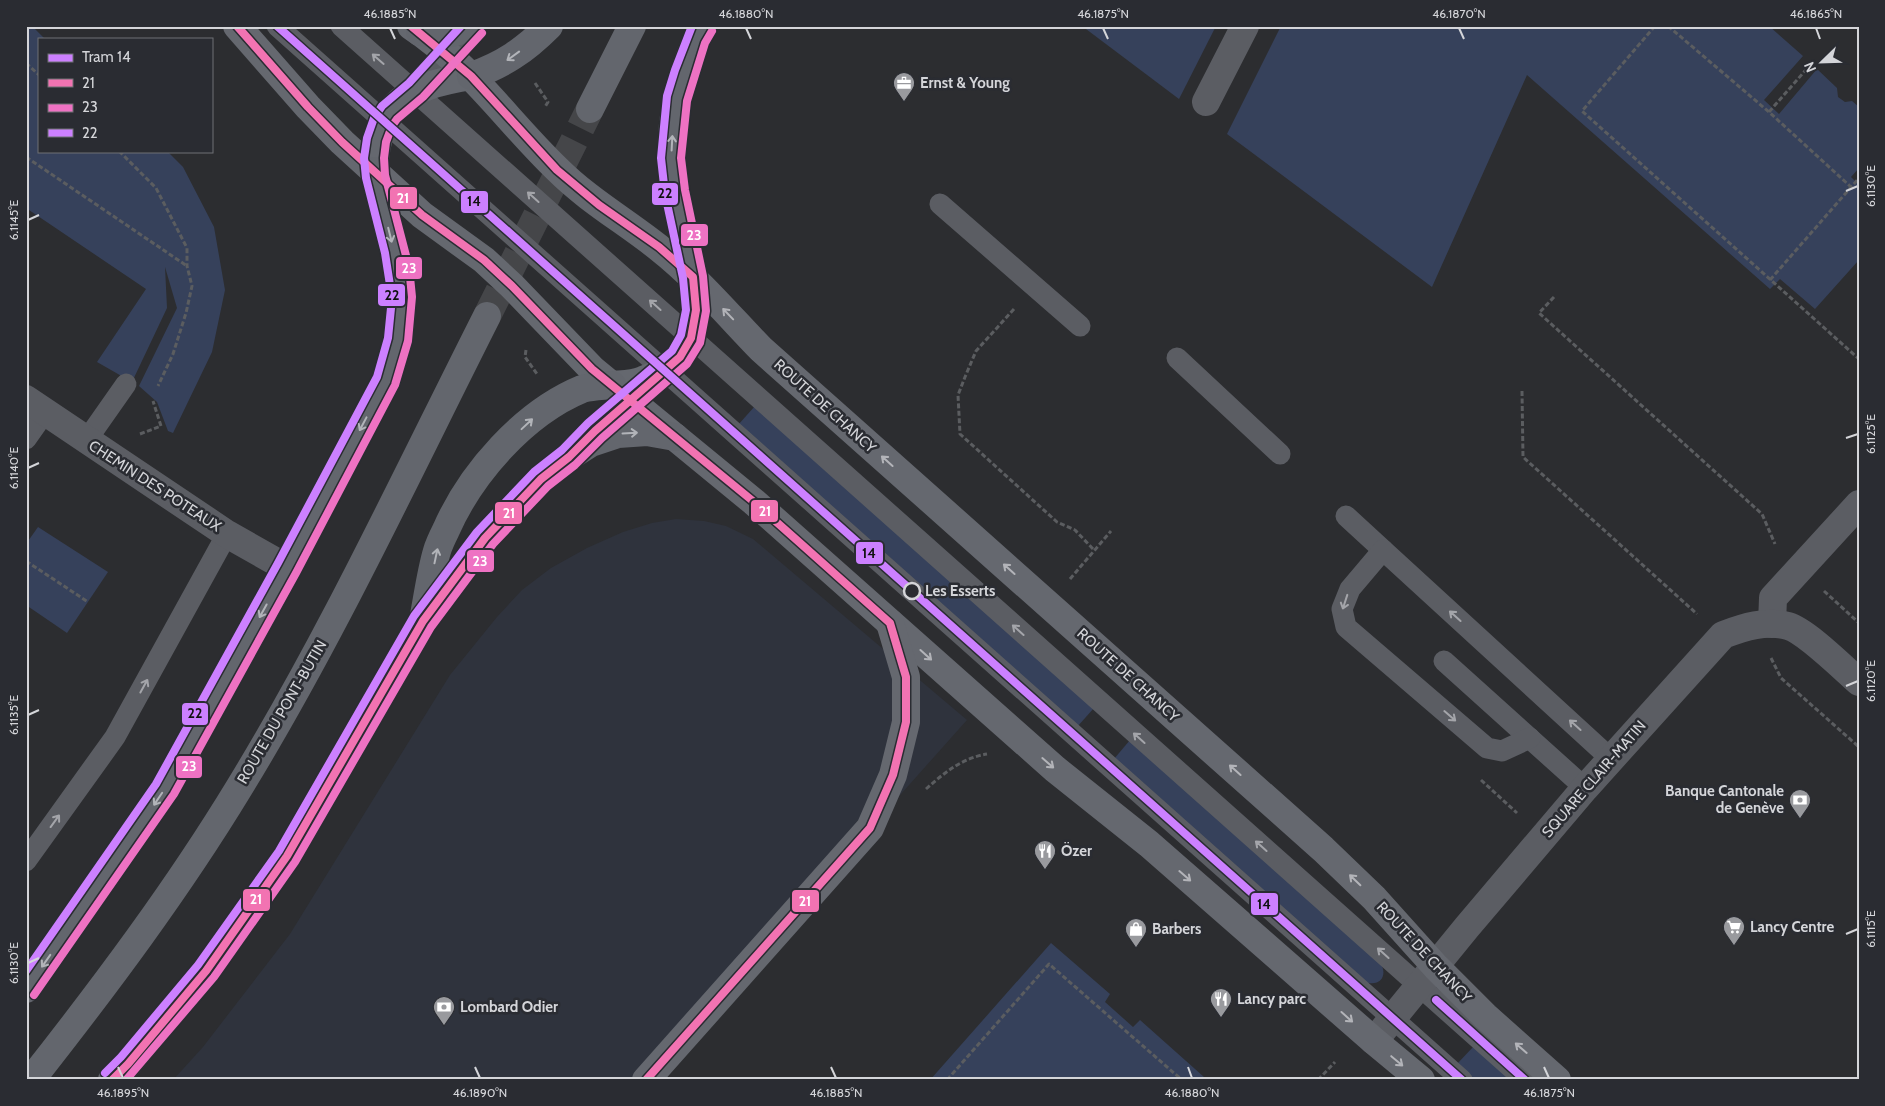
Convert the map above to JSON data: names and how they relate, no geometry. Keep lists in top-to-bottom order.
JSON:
{
  "streets": {
    "main road": ["ROUTE DE CHANCY", "ROUTE DU PONT-BUTIN"],
    "street": ["CHEMIN DES POTEAUX", "SQUARE CLAIR-MATIN"]
  },
  "crossings": [
    ["ROUTE DE CHANCY", "SQUARE CLAIR-MATIN"]
  ],
  "places": {
    "office": ["Ernst & Young"],
    "other": ["Les Esserts"],
    "bank": ["Banque Cantonale de Genève", "Lombard Odier"],
    "restaurant": ["Özer", "Lancy parc"],
    "supermarket": ["Lancy Centre"],
    "shop": ["Barbers"]
  },
  "lines": [
    "tram line 14",
    "transit line 21",
    "transit line 22",
    "transit line 23"
  ],
  "legend": [
    "Tram 14",
    "21",
    "23",
    "22"
  ],
  "north": "bottom left",
  "coordinates": [
    "46.1885°N",
    "46.1880°N",
    "46.1875°N",
    "46.1870°N",
    "46.1865°N",
    "6.1130°E",
    "6.1145°E",
    "6.1125°E",
    "6.1140°E",
    "6.1120°E",
    "6.1135°E",
    "6.1115°E",
    "46.1895°N",
    "46.1890°N"
  ]
}
